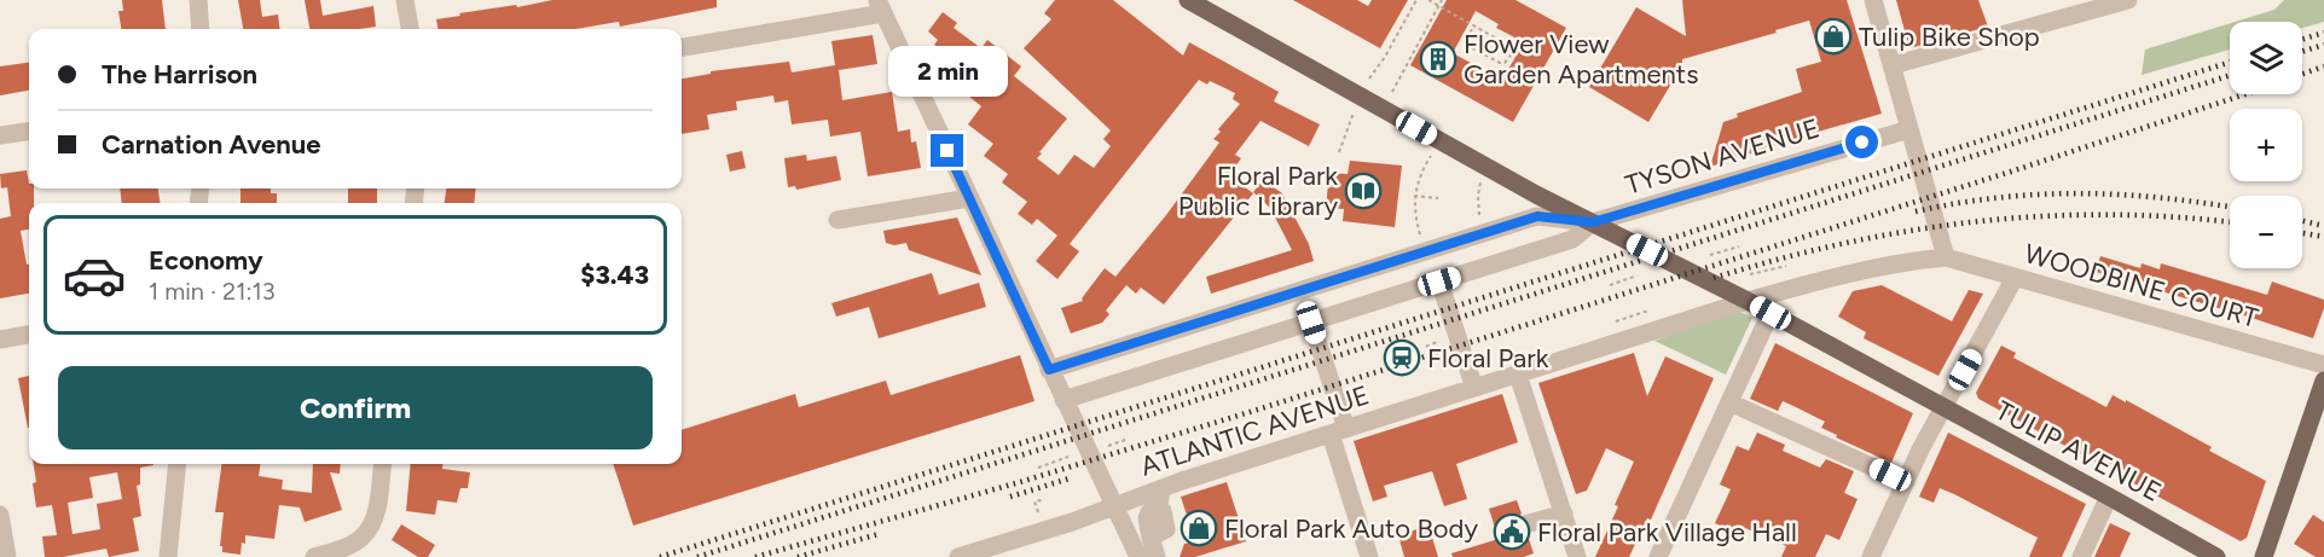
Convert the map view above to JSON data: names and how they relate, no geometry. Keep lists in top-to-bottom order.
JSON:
{
  "streets": {
    "main road": ["TULIP AVENUE"],
    "street": ["TYSON AVENUE", "WOODBINE COURT", "ATLANTIC AVENUE"]
  },
  "crossings": [
    ["TYSON AVENUE", "TULIP AVENUE"],
    ["WOODBINE COURT", "ATLANTIC AVENUE"],
    ["ATLANTIC AVENUE", "TULIP AVENUE"]
  ],
  "places": {
    "shop": ["Tulip Bike Shop", "Floral Park Auto Body"],
    "building": ["Flower View Garden Apartments"],
    "library": ["Floral Park Public Library"],
    "station": ["Floral Park"],
    "public building": ["Floral Park Village Hall"]
  },
  "page": {
    "map_buttons": ["+", "−"],
    "banner": ["The Harrison", "Carnation Avenue"],
    "bubble": "2 min",
    "list": [
      {
        "name": "Economy",
        "note": "1 min · 21:13",
        "value": "$3.43"
      }
    ],
    "buttons": "Confirm"
  }
}
